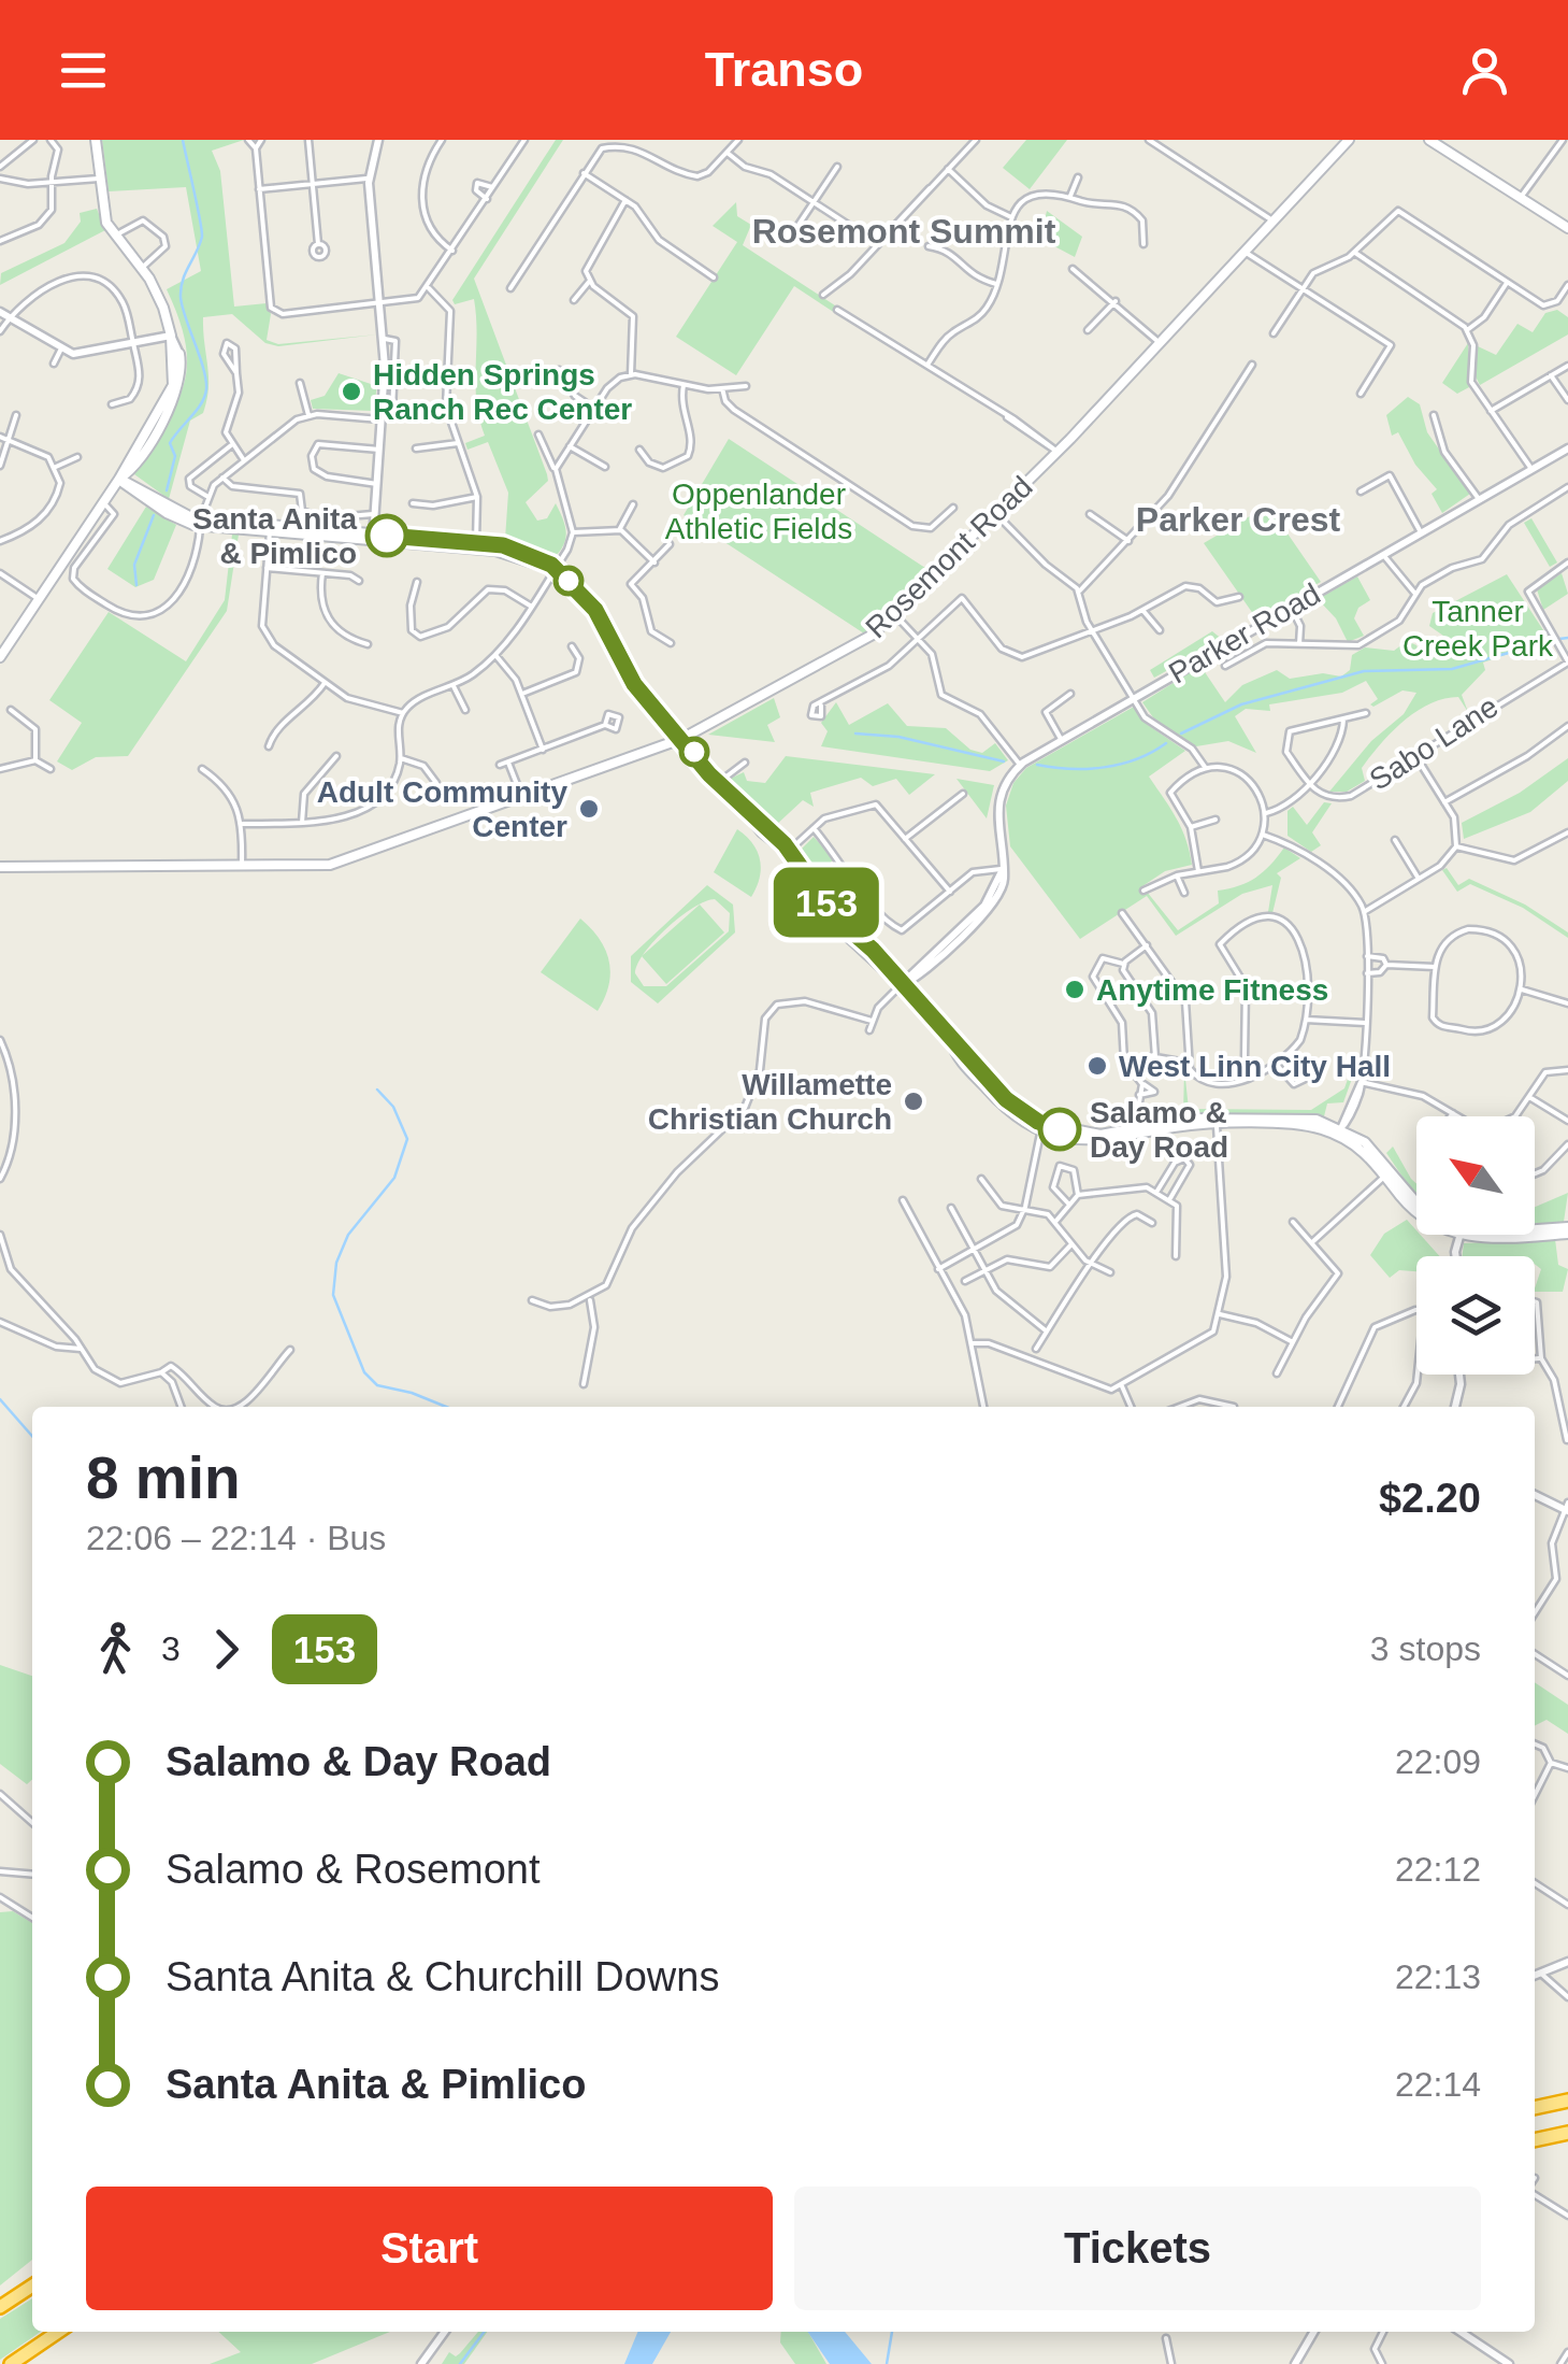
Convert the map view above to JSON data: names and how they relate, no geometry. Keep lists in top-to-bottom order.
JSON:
{
  "streets": {
    "main road": ["Rosemont Road"],
    "street": ["Parker Road", "Sabo Lane"]
  },
  "districts": ["Rosemont Summit", "Parker Crest"],
  "parks": ["Oppenlander Athletic Fields", "Tanner Creek Park"],
  "places": [
    "Hidden Springs Ranch Rec Center",
    "Santa Anita & Pimlico",
    "Adult Community Center",
    "Anytime Fitness",
    "West Linn City Hall",
    "Willamette Christian Church",
    "Salamo & Day Road"
  ],
  "lines": ["bus line 153"],
  "north": "top left",
  "page": {
    "header": "Transo",
    "on_map": "153",
    "heading": ["8 min", "22:06 – 22:14 · Bus", "$2.20"],
    "legs": ["3", "153", "3 stops"],
    "list": [
      {
        "name": "Salamo & Day Road",
        "value": "22:09"
      },
      {
        "name": "Salamo & Rosemont",
        "value": "22:12"
      },
      {
        "name": "Santa Anita & Churchill Downs",
        "value": "22:13"
      },
      {
        "name": "Santa Anita & Pimlico",
        "value": "22:14"
      }
    ],
    "buttons": ["Start", "Tickets"]
  }
}
